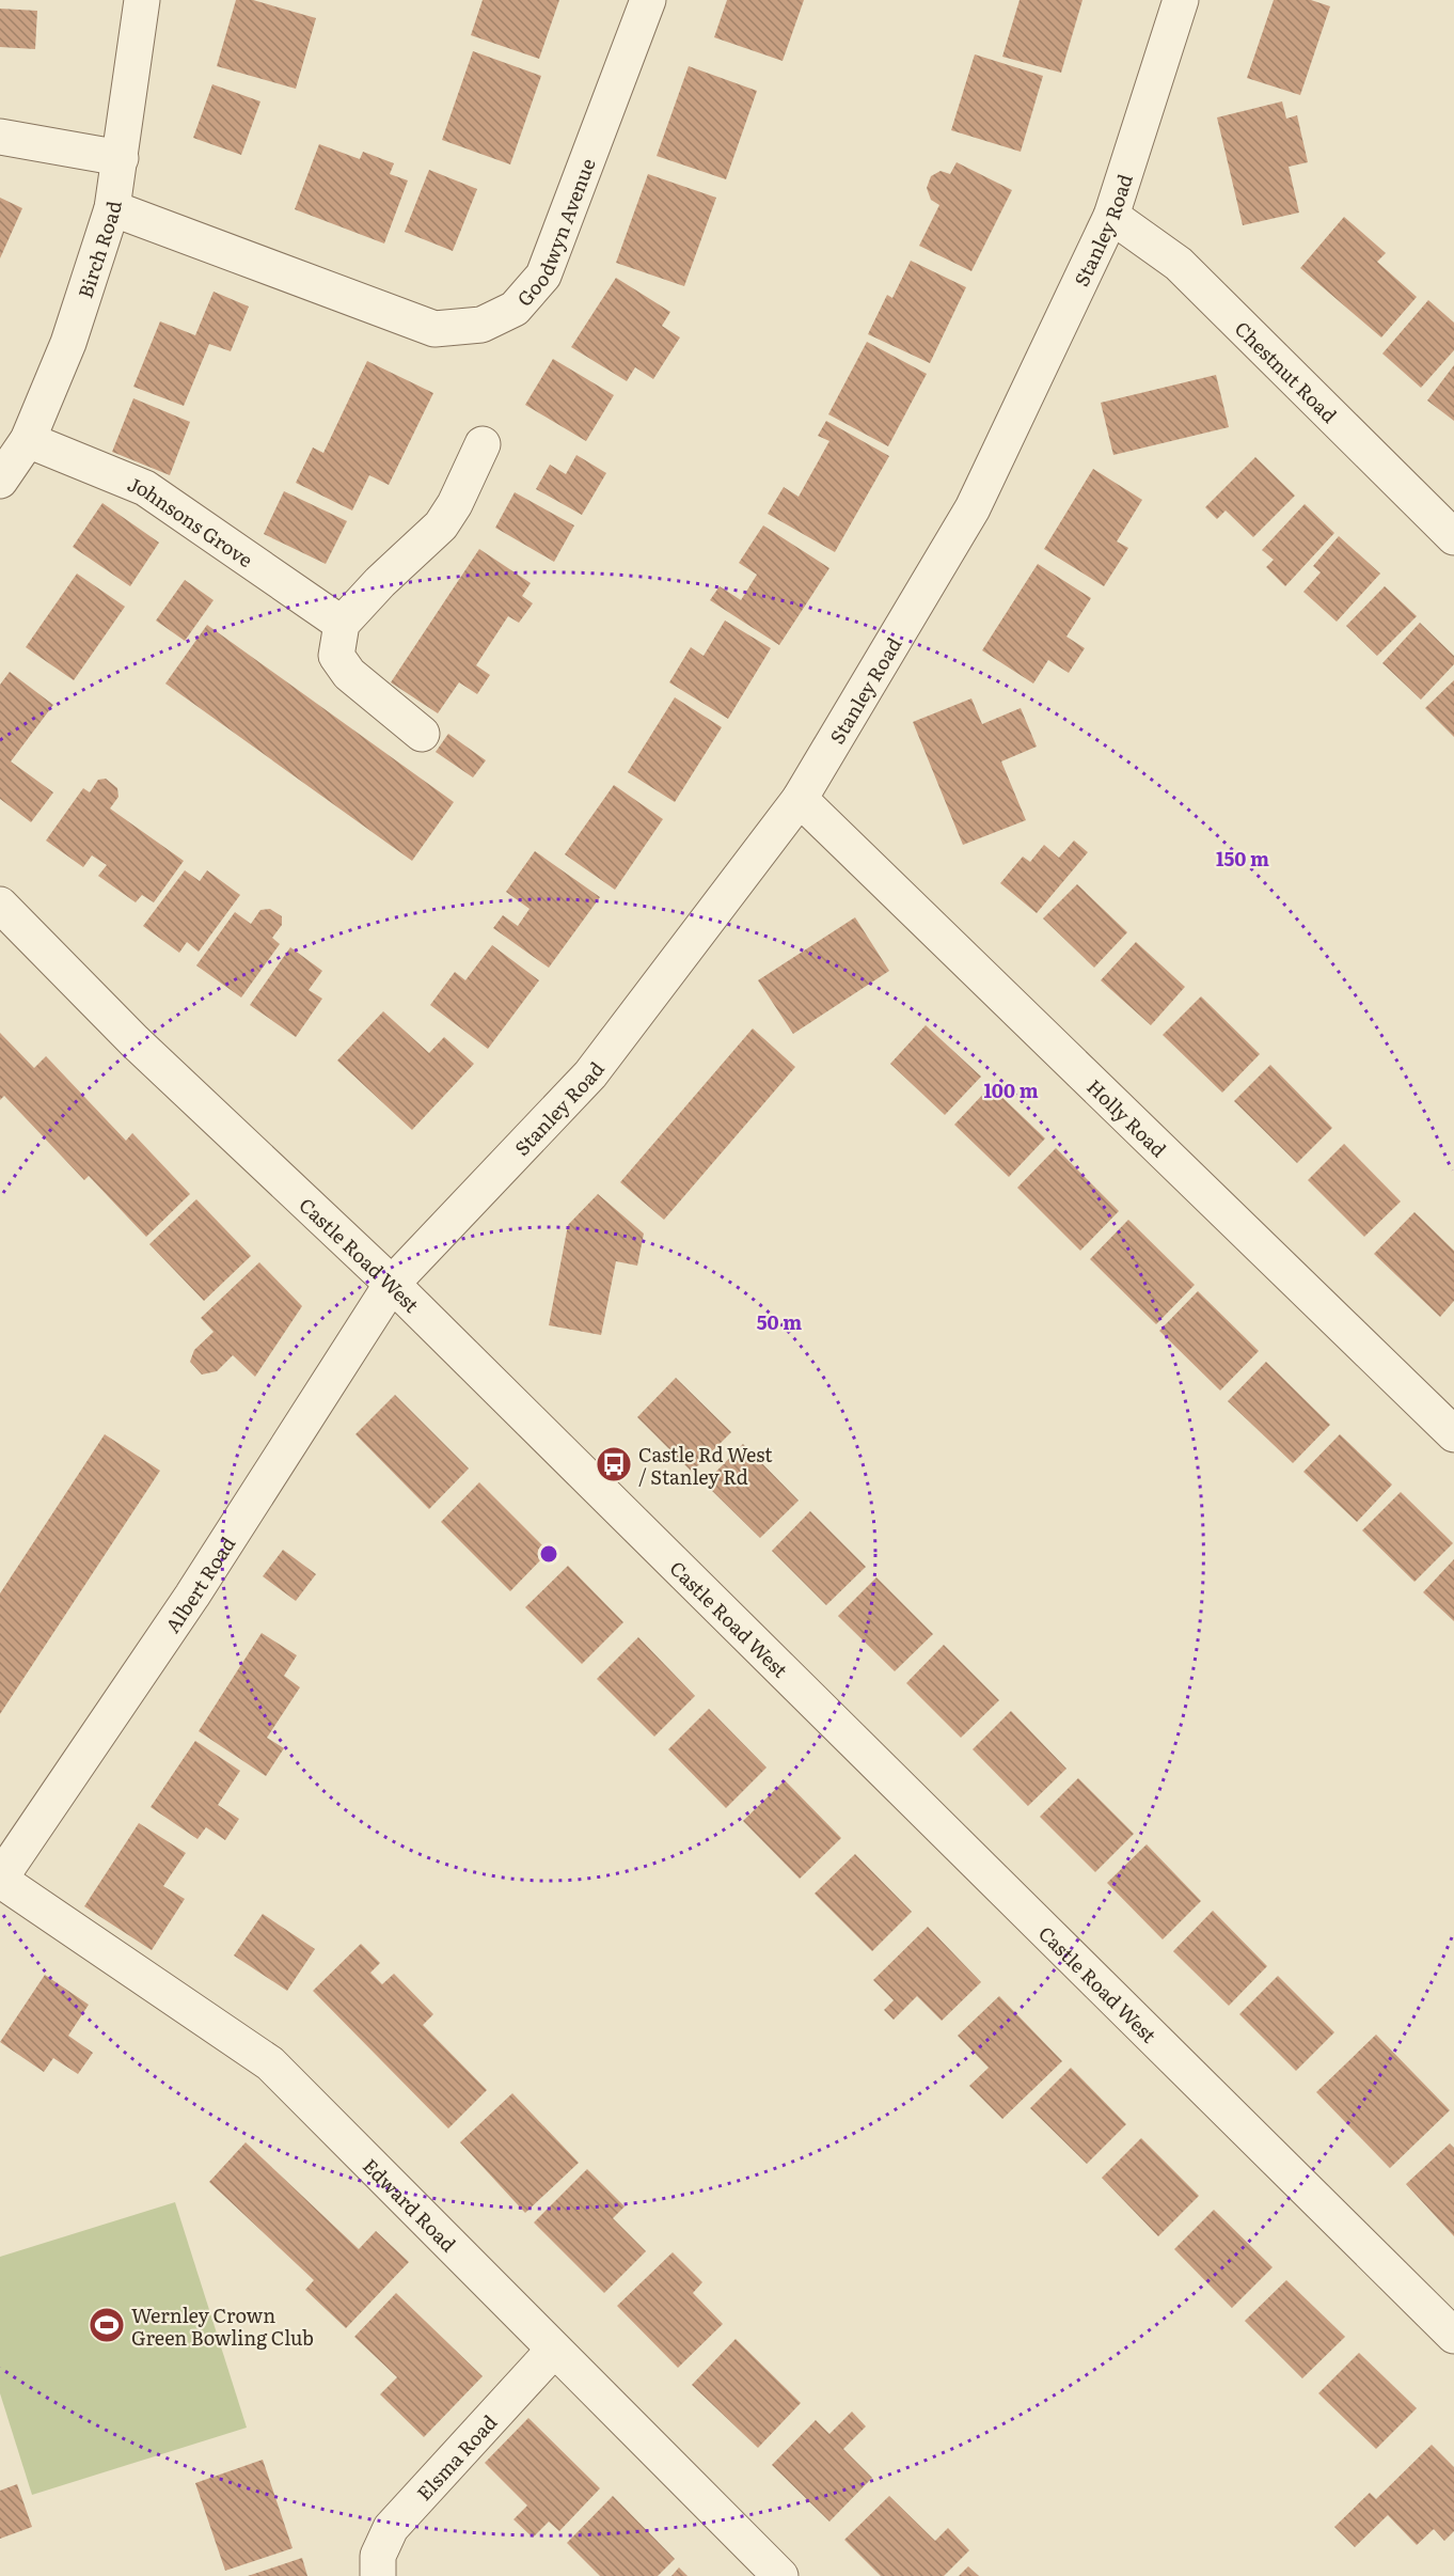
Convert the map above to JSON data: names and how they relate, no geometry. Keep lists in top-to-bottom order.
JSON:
{
  "streets": {
    "street": [
      "Goodwyn Avenue",
      "Stanley Road",
      "Birch Road",
      "Chestnut Road",
      "Johnsons Grove",
      "Holly Road",
      "Castle Road West",
      "Albert Road",
      "Edward Road",
      "Elsma Road"
    ]
  },
  "crossings": [
    ["Goodwyn Avenue", "Birch Road"],
    ["Stanley Road", "Chestnut Road"],
    ["Stanley Road", "Holly Road"],
    ["Stanley Road", "Castle Road West"],
    ["Stanley Road", "Albert Road"],
    ["Birch Road", "Johnsons Grove"],
    ["Castle Road West", "Albert Road"],
    ["Albert Road", "Edward Road"],
    ["Edward Road", "Elsma Road"]
  ],
  "places": {
    "bus stop": ["Castle Rd West / Stanley Rd"],
    "sports": ["Wernley Crown Green Bowling Club"]
  },
  "rings": ["150 m", "100 m", "50 m"]
}
